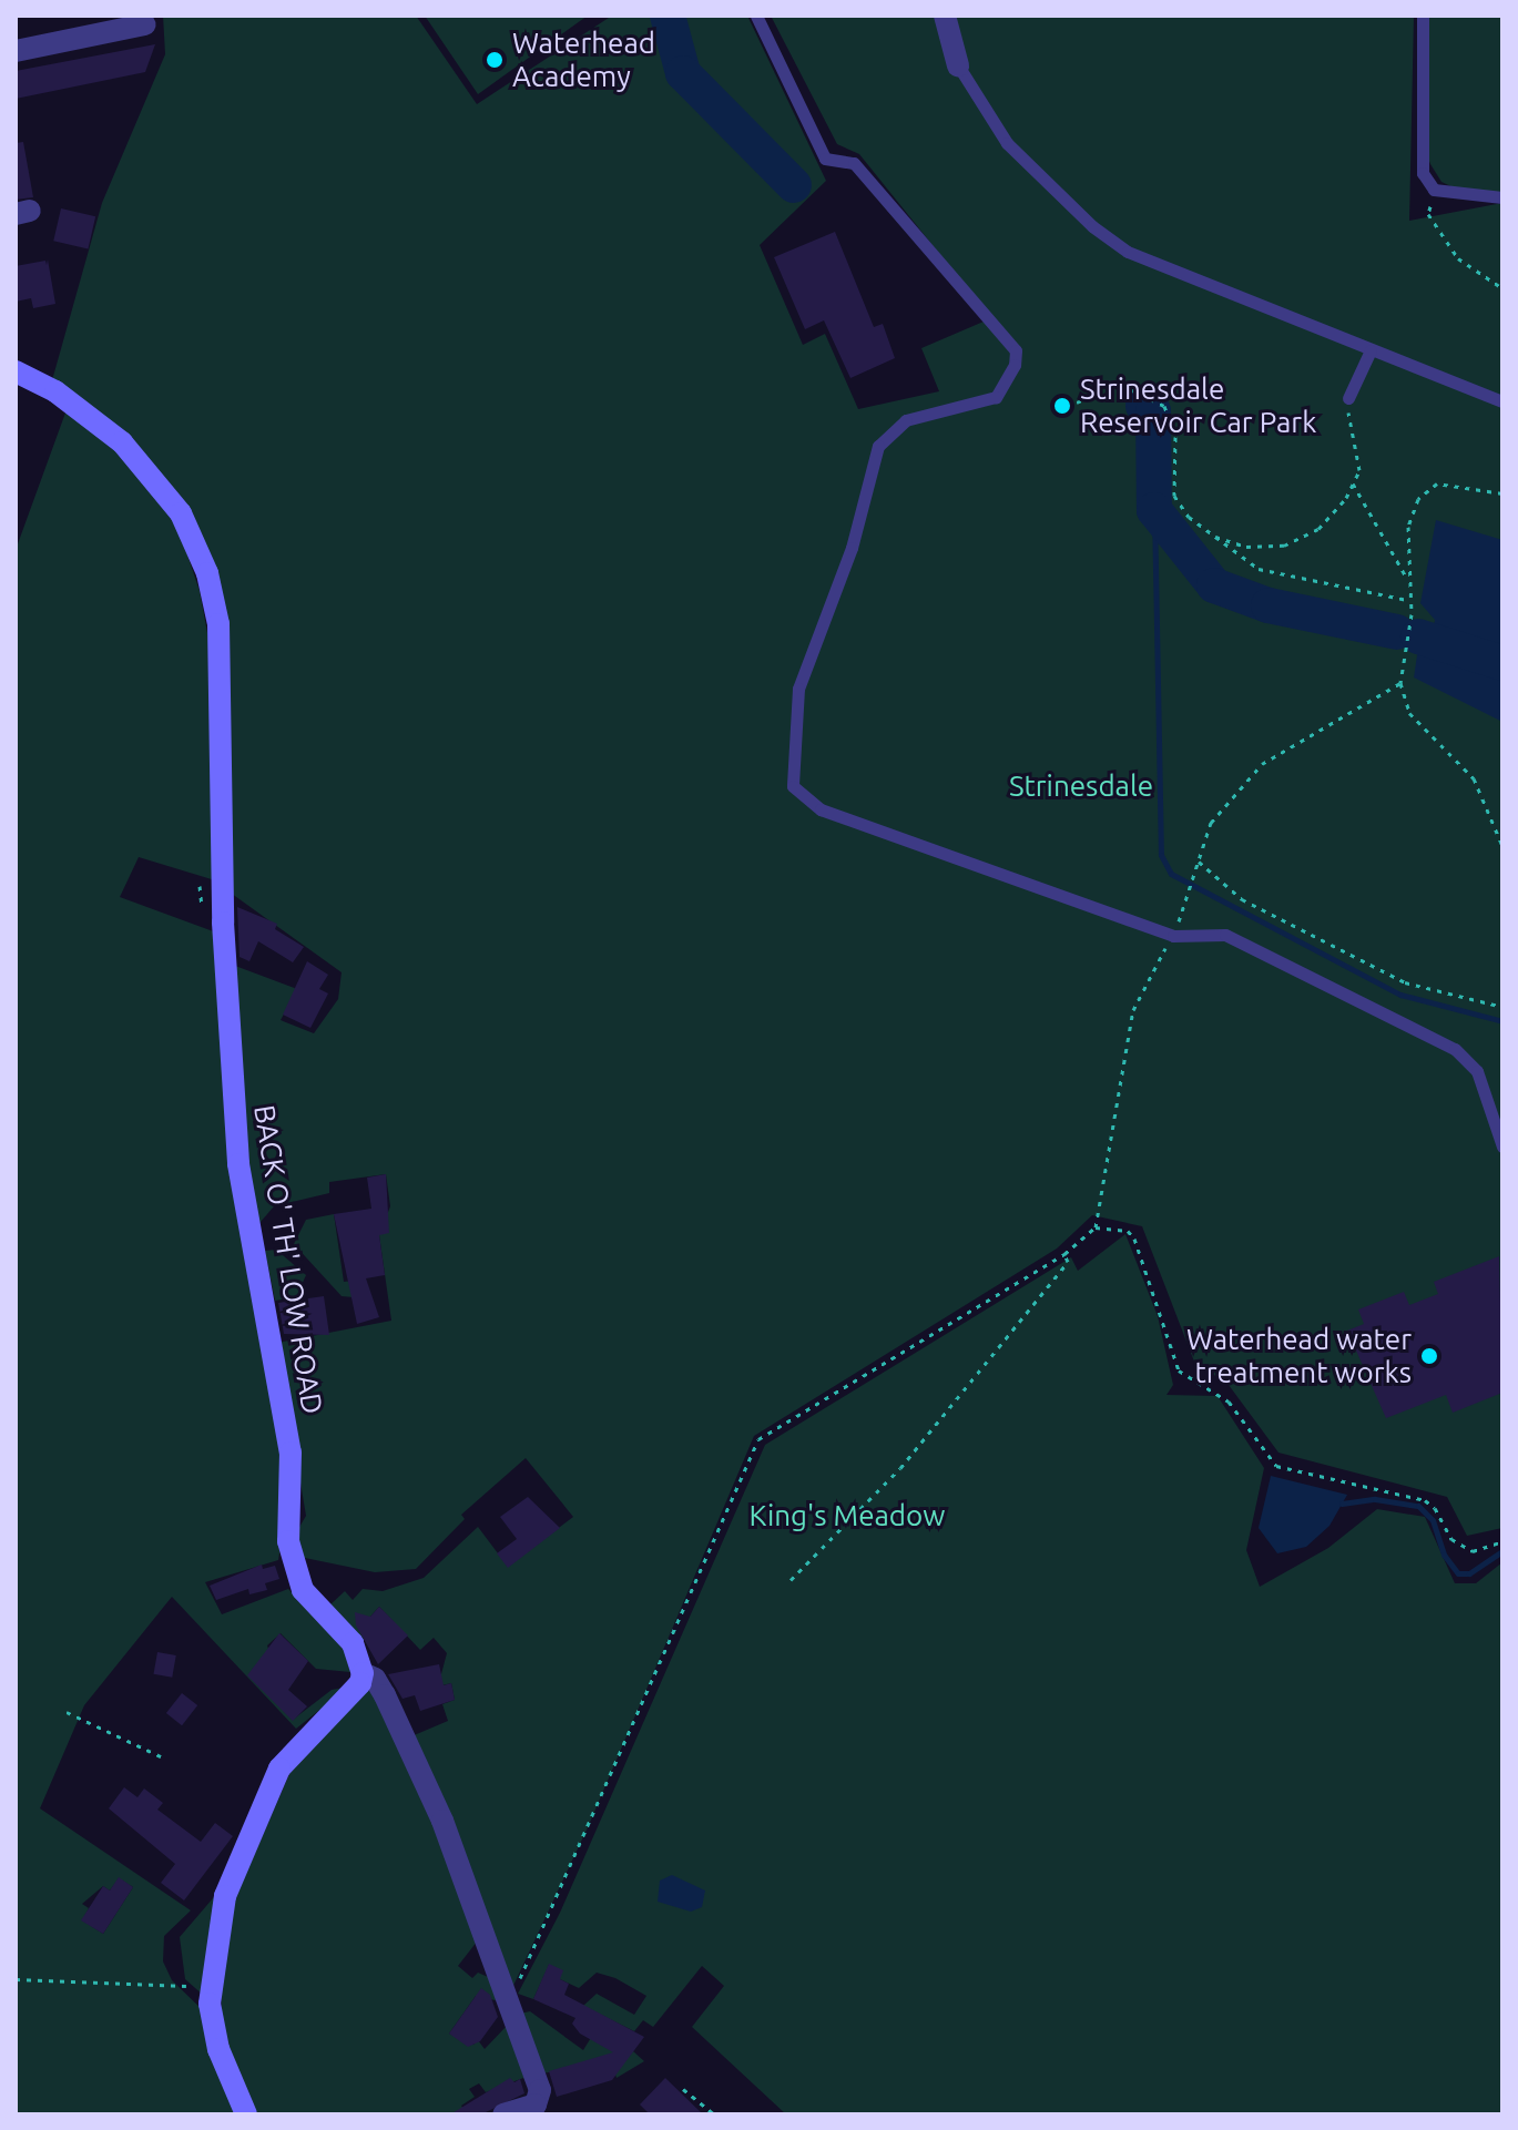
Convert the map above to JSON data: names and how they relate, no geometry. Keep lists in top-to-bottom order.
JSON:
{
  "streets": {
    "street": ["BACK O' TH' LOW ROAD"]
  },
  "parks": ["Strinesdale", "King's Meadow"],
  "places": ["Waterhead Academy", "Strinesdale Reservoir Car Park", "Waterhead water treatment works"]
}
